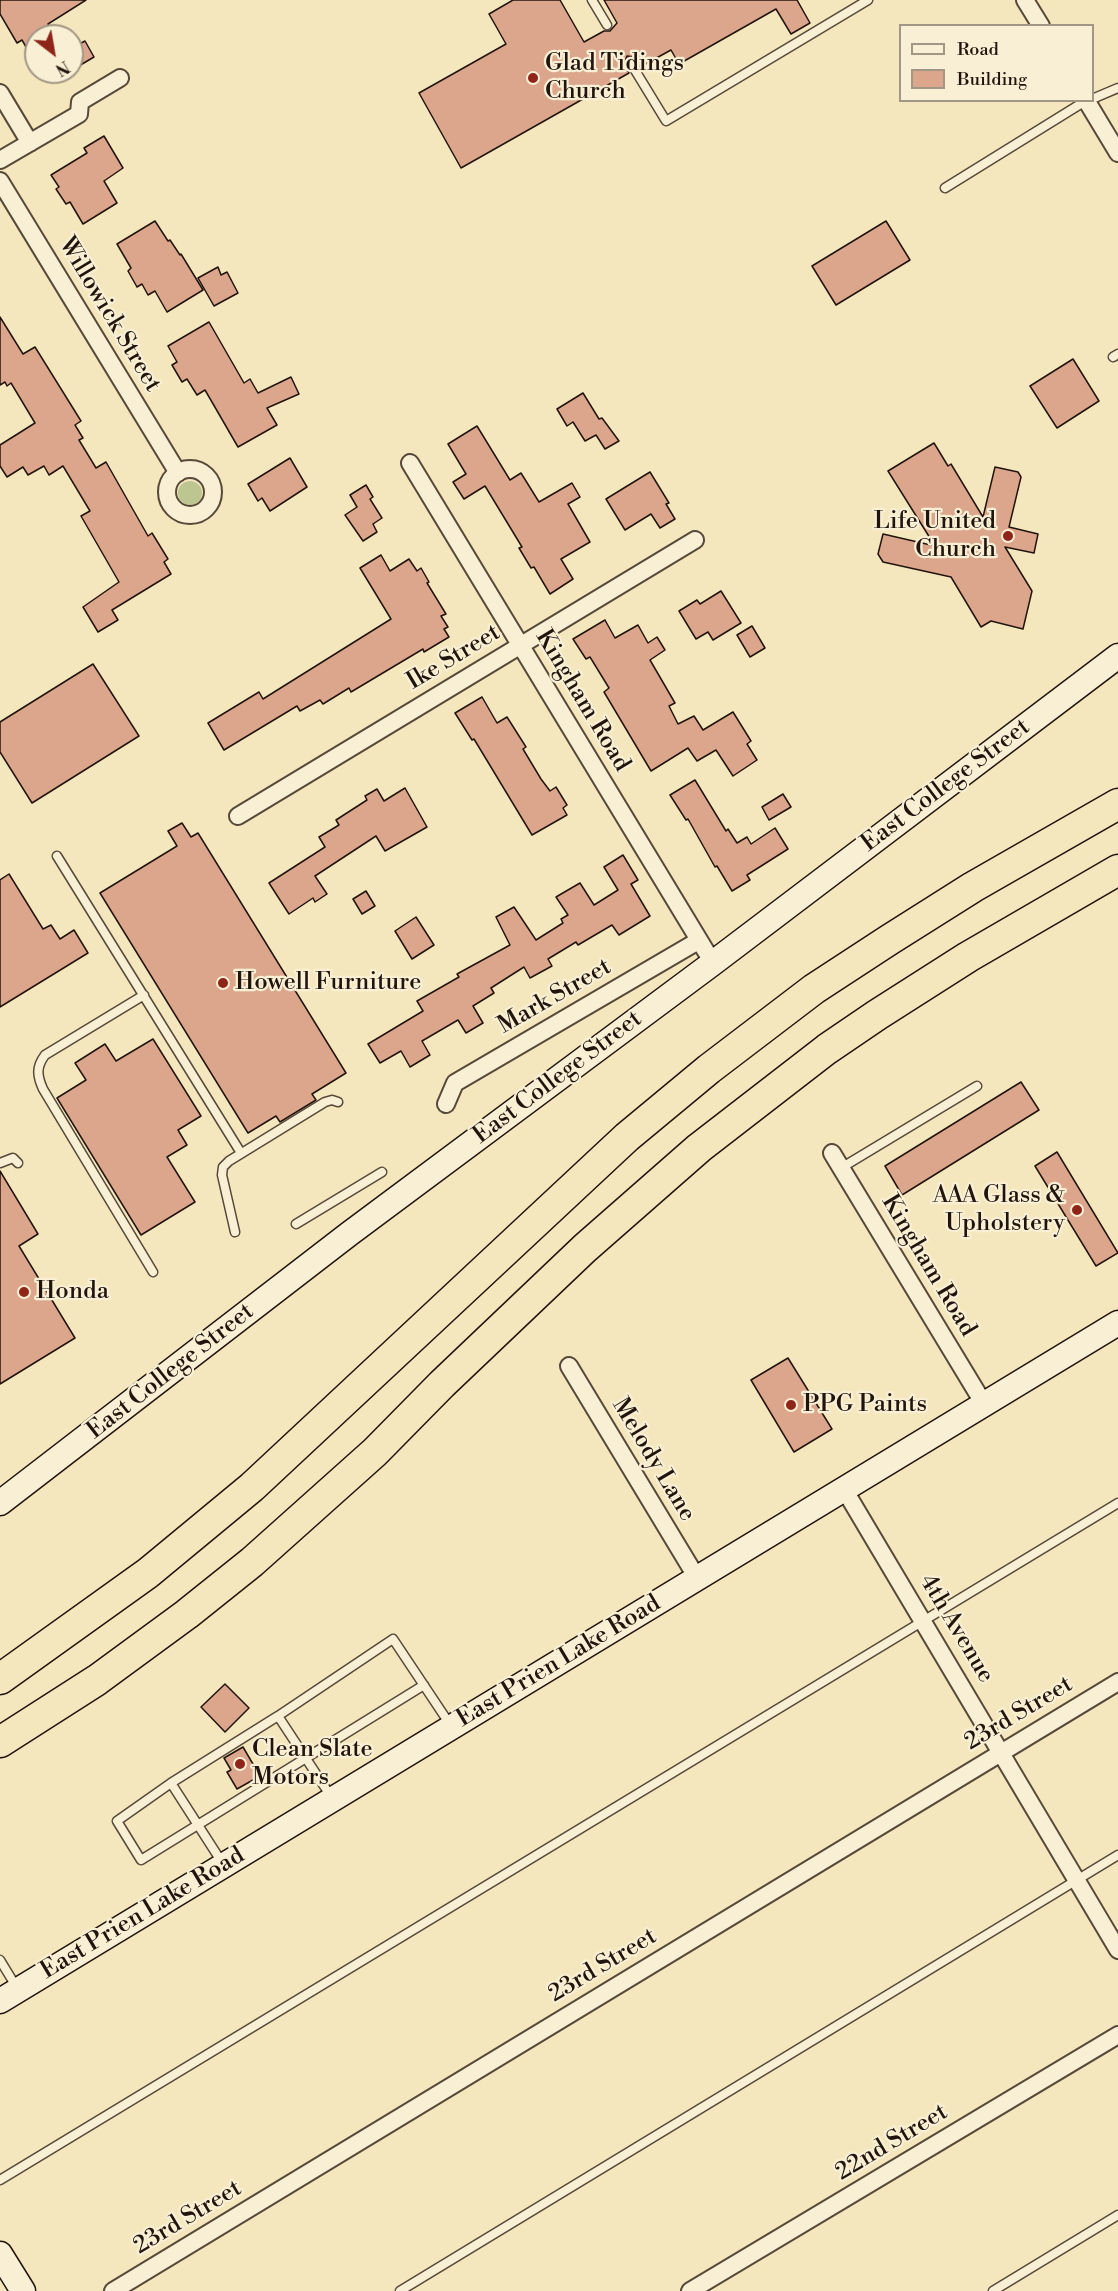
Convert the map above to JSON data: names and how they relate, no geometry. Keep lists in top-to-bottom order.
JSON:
{
  "streets": {
    "street": [
      "Willowick Street",
      "Ike Street",
      "Kingham Road",
      "East College Street",
      "Mark Street",
      "Melody Lane",
      "4th Avenue",
      "East Prien Lake Road",
      "23rd Street",
      "22nd Street"
    ]
  },
  "crossings": [
    ["Ike Street", "Kingham Road"],
    ["Kingham Road", "East College Street"],
    ["Kingham Road", "Mark Street"],
    ["Kingham Road", "East Prien Lake Road"],
    ["Melody Lane", "East Prien Lake Road"],
    ["4th Avenue", "East Prien Lake Road"],
    ["4th Avenue", "23rd Street"]
  ],
  "places": [
    "Glad Tidings Church",
    "Life United Church",
    "Howell Furniture",
    "AAA Glass & Upholstery",
    "Honda",
    "PPG Paints",
    "Clean Slate Motors"
  ],
  "legend": ["Road", "Building"],
  "north": "bottom right"
}
